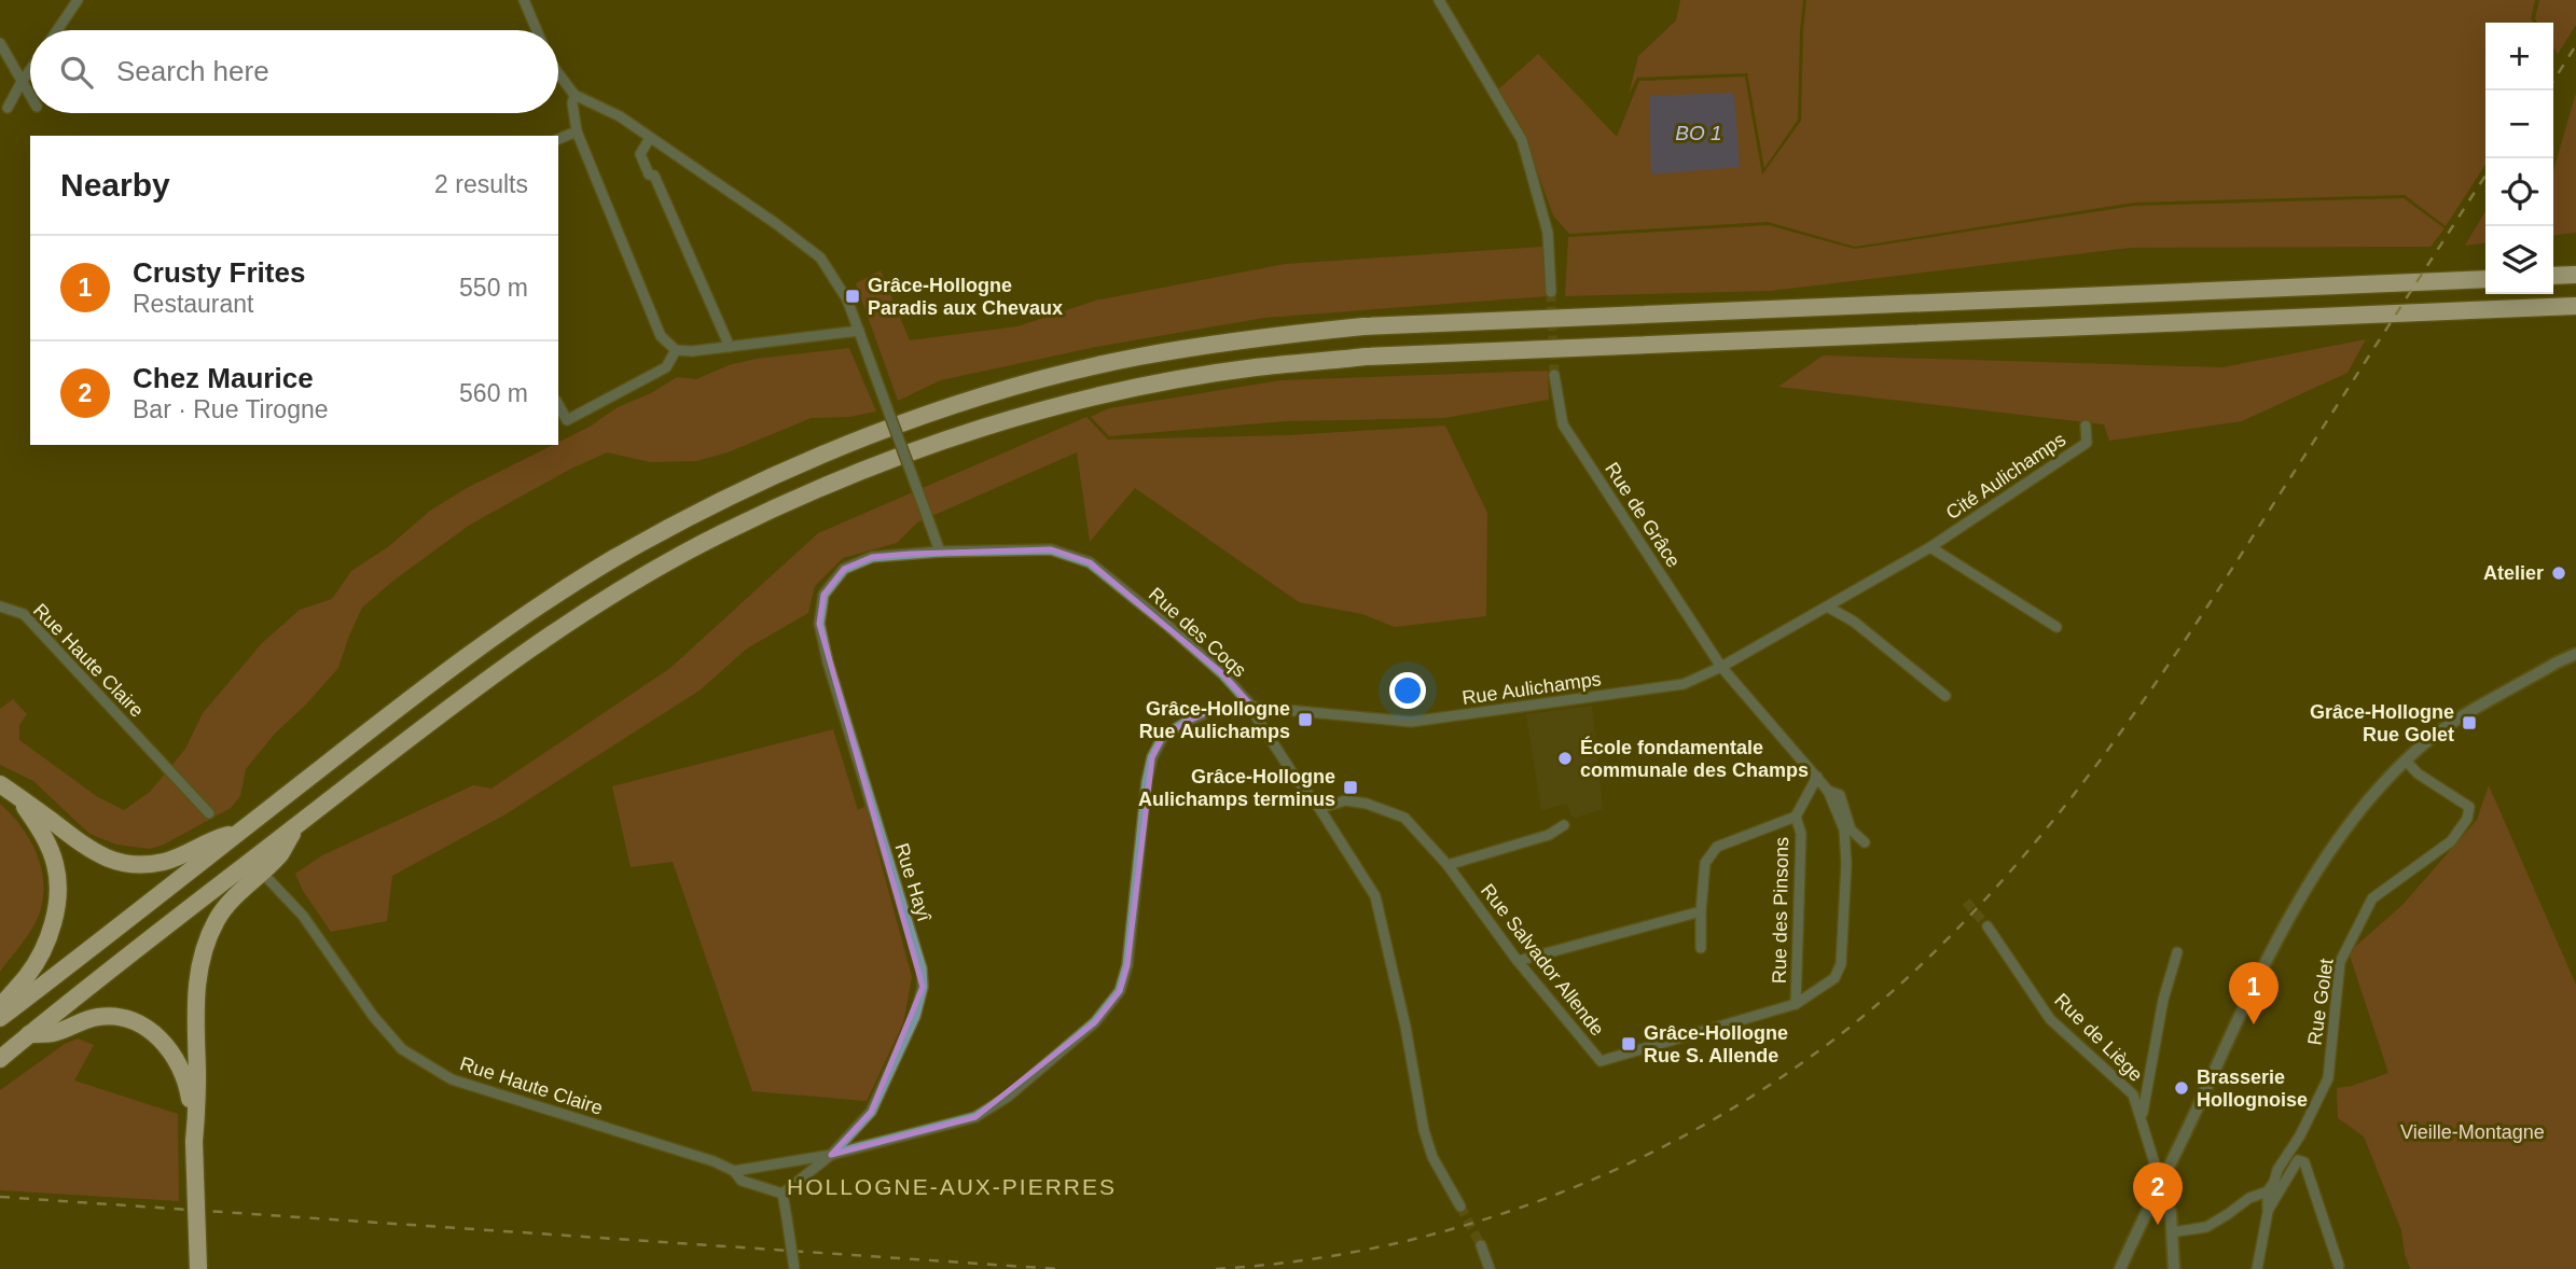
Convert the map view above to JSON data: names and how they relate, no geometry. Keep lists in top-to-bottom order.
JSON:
{
  "streets": {
    "street": [
      "Cité Aulichamps",
      "Rue de Grâce",
      "Rue des Coqs",
      "Rue Haute Claire",
      "Rue Aulichamps",
      "Rue Hayî",
      "Rue des Pinsons",
      "Rue Salvador Allende",
      "Rue Golet",
      "Rue de Liège"
    ]
  },
  "crossings": [
    ["Cité Aulichamps", "Rue de Grâce"],
    ["Cité Aulichamps", "Rue Aulichamps"],
    ["Rue de Grâce", "Rue Aulichamps"],
    ["Rue des Coqs", "Rue Aulichamps"],
    ["Rue des Coqs", "Rue Hayî"],
    ["Rue des Coqs", "Rue Salvador Allende"],
    ["Rue Haute Claire", "Rue Aulichamps"],
    ["Rue Haute Claire", "Rue Hayî"],
    ["Rue Aulichamps", "Rue Hayî"],
    ["Rue des Pinsons", "Rue Salvador Allende"]
  ],
  "districts": ["HOLLOGNE-AUX-PIERRES"],
  "water": ["BO 1"],
  "parks": ["Vieille-Montagne"],
  "places": {
    "transit": [
      "Grâce-Hollogne Paradis aux Chevaux",
      "Grâce-Hollogne Rue Aulichamps",
      "Grâce-Hollogne Rue Golet",
      "Grâce-Hollogne Aulichamps terminus",
      "Grâce-Hollogne Rue S. Allende"
    ],
    "other": ["Atelier", "École fondamentale communale des Champs", "Brasserie Hollognoise"]
  },
  "page": {
    "map_buttons": ["+", "−"],
    "search": "Search here",
    "heading": ["Nearby", "2 results"],
    "list": [
      {
        "mark": "1",
        "name": "Crusty Frites",
        "note": "Restaurant",
        "value": "550 m"
      },
      {
        "mark": "2",
        "name": "Chez Maurice",
        "note": "Bar · Rue Tirogne",
        "value": "560 m"
      }
    ],
    "pins": ["1", "2"]
  }
}
